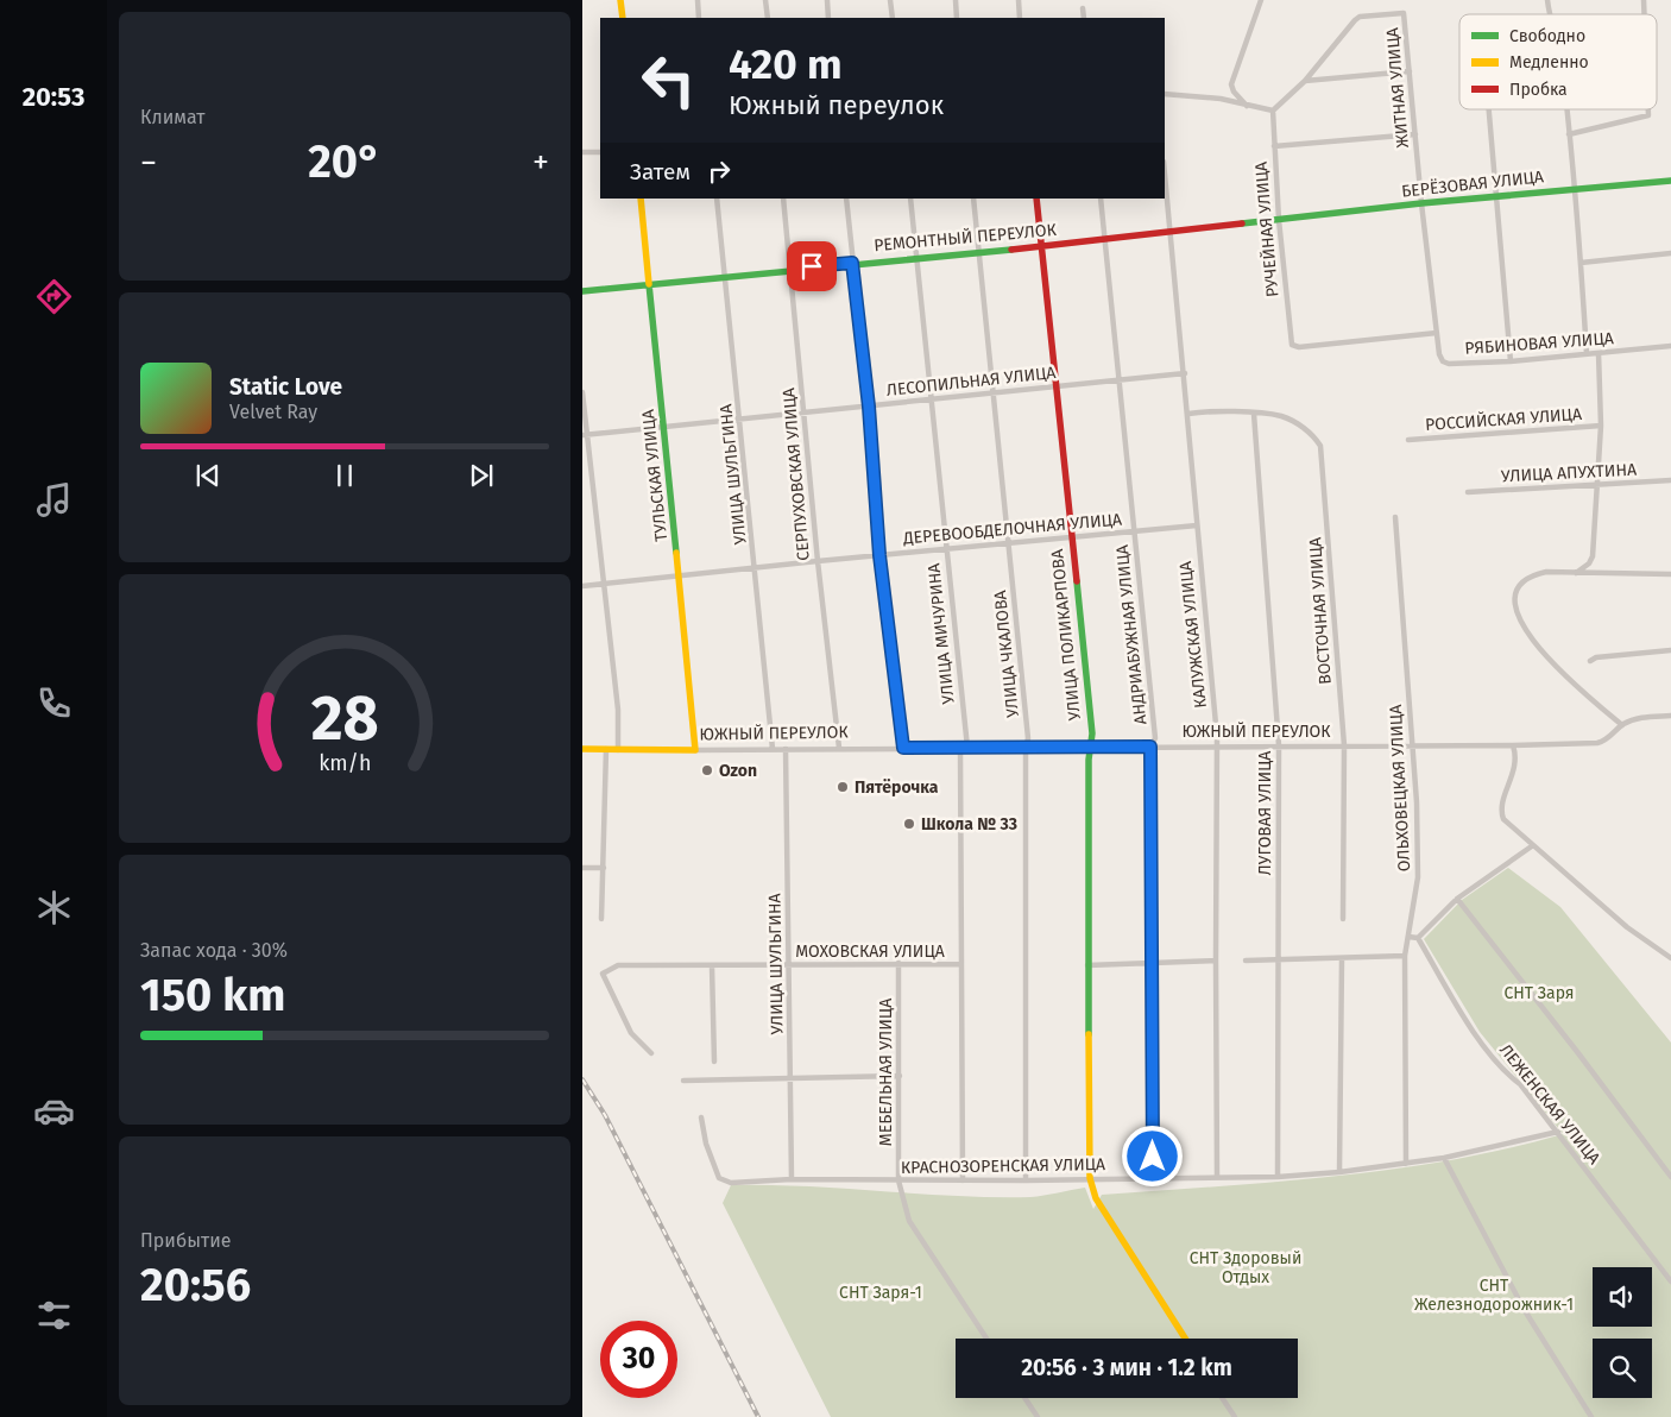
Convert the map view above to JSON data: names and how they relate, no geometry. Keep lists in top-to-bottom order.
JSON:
{
  "streets": {
    "main road": [
      "БЕРЁЗОВАЯ УЛИЦА",
      "РЕМОНТНЫЙ ПЕРЕУЛОК",
      "ТУЛЬСКАЯ УЛИЦА",
      "УЛИЦА ПОЛИКАРПОВА",
      "ЮЖНЫЙ ПЕРЕУЛОК"
    ],
    "street": [
      "ЖИТНАЯ УЛИЦА",
      "РУЧЕЙНАЯ УЛИЦА",
      "РЯБИНОВАЯ УЛИЦА",
      "ЛЕСОПИЛЬНАЯ УЛИЦА",
      "РОССИЙСКАЯ УЛИЦА",
      "УЛИЦА АПУХТИНА",
      "УЛИЦА ШУЛЬГИНА",
      "СЕРПУХОВСКАЯ УЛИЦА",
      "ДЕРЕВООБДЕЛОЧНАЯ УЛИЦА",
      "ВОСТОЧНАЯ УЛИЦА",
      "УЛИЦА МИЧУРИНА",
      "АНДРИАБУЖНАЯ УЛИЦА",
      "КАЛУЖСКАЯ УЛИЦА",
      "УЛИЦА ЧКАЛОВА",
      "ОЛЬХОВЕЦКАЯ УЛИЦА",
      "ЛУГОВАЯ УЛИЦА",
      "МОХОВСКАЯ УЛИЦА",
      "МЕБЕЛЬНАЯ УЛИЦА",
      "ЛЕЖЕНСКАЯ УЛИЦА",
      "КРАСНОЗОРЕНСКАЯ УЛИЦА"
    ]
  },
  "crossings": [
    ["ЖИТНАЯ УЛИЦА", "БЕРЁЗОВАЯ УЛИЦА"],
    ["ЖИТНАЯ УЛИЦА", "РУЧЕЙНАЯ УЛИЦА"],
    ["ЖИТНАЯ УЛИЦА", "РЯБИНОВАЯ УЛИЦА"],
    ["БЕРЁЗОВАЯ УЛИЦА", "РУЧЕЙНАЯ УЛИЦА"],
    ["БЕРЁЗОВАЯ УЛИЦА", "РЕМОНТНЫЙ ПЕРЕУЛОК"],
    ["РУЧЕЙНАЯ УЛИЦА", "РЕМОНТНЫЙ ПЕРЕУЛОК"],
    ["РУЧЕЙНАЯ УЛИЦА", "РЯБИНОВАЯ УЛИЦА"],
    ["РЕМОНТНЫЙ ПЕРЕУЛОК", "УЛИЦА ШУЛЬГИНА"],
    ["РЕМОНТНЫЙ ПЕРЕУЛОК", "СЕРПУХОВСКАЯ УЛИЦА"],
    ["РЕМОНТНЫЙ ПЕРЕУЛОК", "ТУЛЬСКАЯ УЛИЦА"],
    ["РЕМОНТНЫЙ ПЕРЕУЛОК", "УЛИЦА МИЧУРИНА"],
    ["РЕМОНТНЫЙ ПЕРЕУЛОК", "УЛИЦА ПОЛИКАРПОВА"],
    ["РЕМОНТНЫЙ ПЕРЕУЛОК", "АНДРИАБУЖНАЯ УЛИЦА"],
    ["РЕМОНТНЫЙ ПЕРЕУЛОК", "КАЛУЖСКАЯ УЛИЦА"],
    ["РЕМОНТНЫЙ ПЕРЕУЛОК", "УЛИЦА ЧКАЛОВА"],
    ["ЛЕСОПИЛЬНАЯ УЛИЦА", "УЛИЦА ШУЛЬГИНА"],
    ["ЛЕСОПИЛЬНАЯ УЛИЦА", "СЕРПУХОВСКАЯ УЛИЦА"],
    ["ЛЕСОПИЛЬНАЯ УЛИЦА", "ТУЛЬСКАЯ УЛИЦА"],
    ["ЛЕСОПИЛЬНАЯ УЛИЦА", "УЛИЦА МИЧУРИНА"],
    ["ЛЕСОПИЛЬНАЯ УЛИЦА", "УЛИЦА ПОЛИКАРПОВА"],
    ["ЛЕСОПИЛЬНАЯ УЛИЦА", "АНДРИАБУЖНАЯ УЛИЦА"],
    ["ЛЕСОПИЛЬНАЯ УЛИЦА", "КАЛУЖСКАЯ УЛИЦА"],
    ["ЛЕСОПИЛЬНАЯ УЛИЦА", "УЛИЦА ЧКАЛОВА"],
    ["УЛИЦА ШУЛЬГИНА", "ДЕРЕВООБДЕЛОЧНАЯ УЛИЦА"],
    ["УЛИЦА ШУЛЬГИНА", "ЮЖНЫЙ ПЕРЕУЛОК"],
    ["УЛИЦА ШУЛЬГИНА", "МОХОВСКАЯ УЛИЦА"],
    ["УЛИЦА ШУЛЬГИНА", "КРАСНОЗОРЕНСКАЯ УЛИЦА"],
    ["СЕРПУХОВСКАЯ УЛИЦА", "ДЕРЕВООБДЕЛОЧНАЯ УЛИЦА"],
    ["СЕРПУХОВСКАЯ УЛИЦА", "ЮЖНЫЙ ПЕРЕУЛОК"],
    ["ТУЛЬСКАЯ УЛИЦА", "ДЕРЕВООБДЕЛОЧНАЯ УЛИЦА"],
    ["ТУЛЬСКАЯ УЛИЦА", "ЮЖНЫЙ ПЕРЕУЛОК"],
    ["ДЕРЕВООБДЕЛОЧНАЯ УЛИЦА", "УЛИЦА МИЧУРИНА"],
    ["ДЕРЕВООБДЕЛОЧНАЯ УЛИЦА", "УЛИЦА ПОЛИКАРПОВА"],
    ["ДЕРЕВООБДЕЛОЧНАЯ УЛИЦА", "АНДРИАБУЖНАЯ УЛИЦА"],
    ["ДЕРЕВООБДЕЛОЧНАЯ УЛИЦА", "КАЛУЖСКАЯ УЛИЦА"],
    ["ДЕРЕВООБДЕЛОЧНАЯ УЛИЦА", "УЛИЦА ЧКАЛОВА"],
    ["ВОСТОЧНАЯ УЛИЦА", "КАЛУЖСКАЯ УЛИЦА"],
    ["ВОСТОЧНАЯ УЛИЦА", "ЮЖНЫЙ ПЕРЕУЛОК"],
    ["ВОСТОЧНАЯ УЛИЦА", "ЛУГОВАЯ УЛИЦА"],
    ["УЛИЦА МИЧУРИНА", "ЮЖНЫЙ ПЕРЕУЛОК"],
    ["УЛИЦА МИЧУРИНА", "МОХОВСКАЯ УЛИЦА"],
    ["УЛИЦА МИЧУРИНА", "КРАСНОЗОРЕНСКАЯ УЛИЦА"],
    ["УЛИЦА ПОЛИКАРПОВА", "ЮЖНЫЙ ПЕРЕУЛОК"],
    ["УЛИЦА ПОЛИКАРПОВА", "КРАСНОЗОРЕНСКАЯ УЛИЦА"],
    ["АНДРИАБУЖНАЯ УЛИЦА", "ЮЖНЫЙ ПЕРЕУЛОК"],
    ["АНДРИАБУЖНАЯ УЛИЦА", "КРАСНОЗОРЕНСКАЯ УЛИЦА"],
    ["КАЛУЖСКАЯ УЛИЦА", "ЮЖНЫЙ ПЕРЕУЛОК"],
    ["КАЛУЖСКАЯ УЛИЦА", "КРАСНОЗОРЕНСКАЯ УЛИЦА"],
    ["УЛИЦА ЧКАЛОВА", "ЮЖНЫЙ ПЕРЕУЛОК"],
    ["УЛИЦА ЧКАЛОВА", "КРАСНОЗОРЕНСКАЯ УЛИЦА"],
    ["ЮЖНЫЙ ПЕРЕУЛОК", "ОЛЬХОВЕЦКАЯ УЛИЦА"],
    ["ЮЖНЫЙ ПЕРЕУЛОК", "ЛУГОВАЯ УЛИЦА"],
    ["ОЛЬХОВЕЦКАЯ УЛИЦА", "КРАСНОЗОРЕНСКАЯ УЛИЦА"],
    ["ЛУГОВАЯ УЛИЦА", "КРАСНОЗОРЕНСКАЯ УЛИЦА"],
    ["МОХОВСКАЯ УЛИЦА", "МЕБЕЛЬНАЯ УЛИЦА"],
    ["МЕБЕЛЬНАЯ УЛИЦА", "КРАСНОЗОРЕНСКАЯ УЛИЦА"],
    ["ЛЕЖЕНСКАЯ УЛИЦА", "КРАСНОЗОРЕНСКАЯ УЛИЦА"]
  ],
  "parks": [
    "СНТ Заря",
    "СНТ Здоровый Отдых",
    "СНТ Железнодорожник-1",
    "СНТ Заря-1"
  ],
  "places": ["Ozon", "Пятёрочка", "Школа № 33"],
  "legend": ["Свободно", "Медленно", "Пробка"],
  "page": {
    "tabs": "20:53",
    "tile": [
      "Климат",
      ["Запас хода · 30%", "150 km"],
      ["Прибытие", "20:56"]
    ],
    "turn": ["420 m", "Южный переулок"],
    "heat": ["−", "20°", "+"],
    "then": "Затем",
    "song": ["Static Love", "Velvet Ray"],
    "limit": "30",
    "trip": "20:56 · 3 мин · 1.2 km",
    "gauge": ["28", "km/h"]
  }
}
